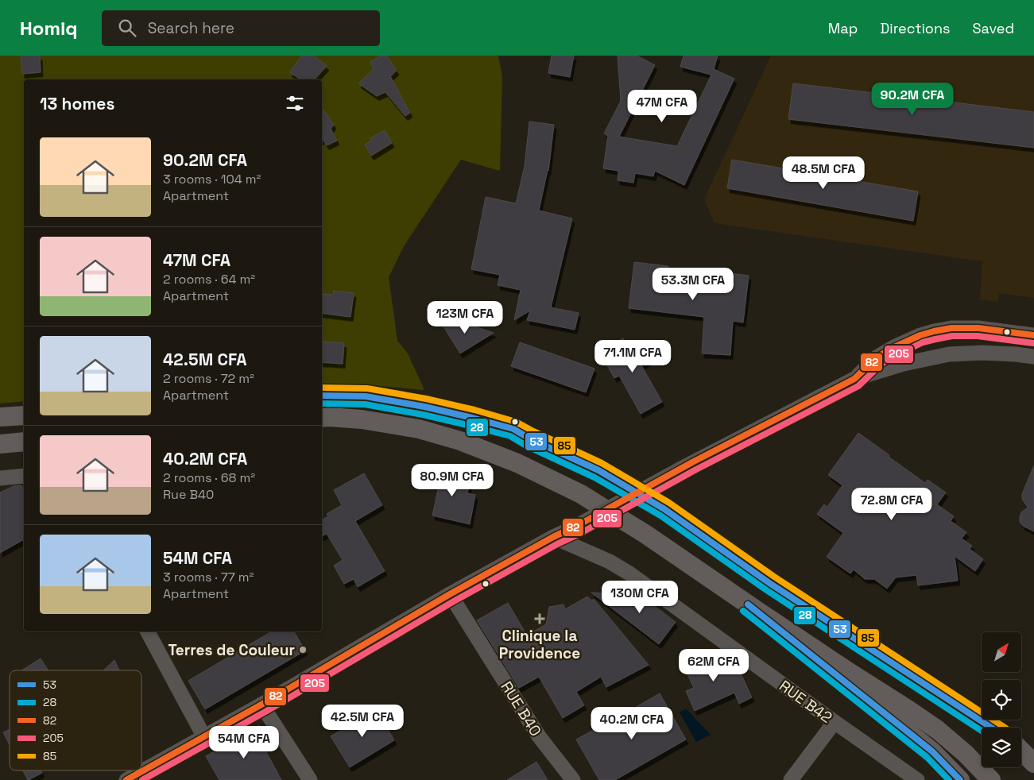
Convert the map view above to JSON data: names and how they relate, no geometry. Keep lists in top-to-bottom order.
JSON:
{
  "streets": {
    "street": ["RUE B42", "RUE B40"]
  },
  "places": {
    "health": ["Clinique la Providence"],
    "other": ["Terres de Couleur"]
  },
  "lines": [
    "transit line 82",
    "transit line 205",
    "transit line 85",
    "transit line 53",
    "transit line 28"
  ],
  "legend": [
    "53",
    "28",
    "82",
    "205",
    "85"
  ],
  "north": "top right",
  "page": {
    "header": "Homiq",
    "search": "Search here",
    "nav": ["Map", "Directions", "Saved"],
    "heading": "13 homes",
    "price": [
      "90.2M CFA",
      "47M CFA",
      "48.5M CFA",
      "53.3M CFA",
      "123M CFA",
      "71.1M CFA",
      "80.9M CFA",
      "72.8M CFA",
      "130M CFA",
      "62M CFA",
      "42.5M CFA",
      "40.2M CFA",
      "54M CFA"
    ],
    "list": [
      {
        "name": "90.2M CFA",
        "note": "3 rooms · 104 m² · Apartment"
      },
      {
        "name": "47M CFA",
        "note": "2 rooms · 64 m² · Apartment"
      },
      {
        "name": "42.5M CFA",
        "note": "2 rooms · 72 m² · Apartment"
      },
      {
        "name": "40.2M CFA",
        "note": "2 rooms · 68 m² · Rue B40"
      },
      {
        "name": "54M CFA",
        "note": "3 rooms · 77 m² · Apartment"
      }
    ]
  }
}
